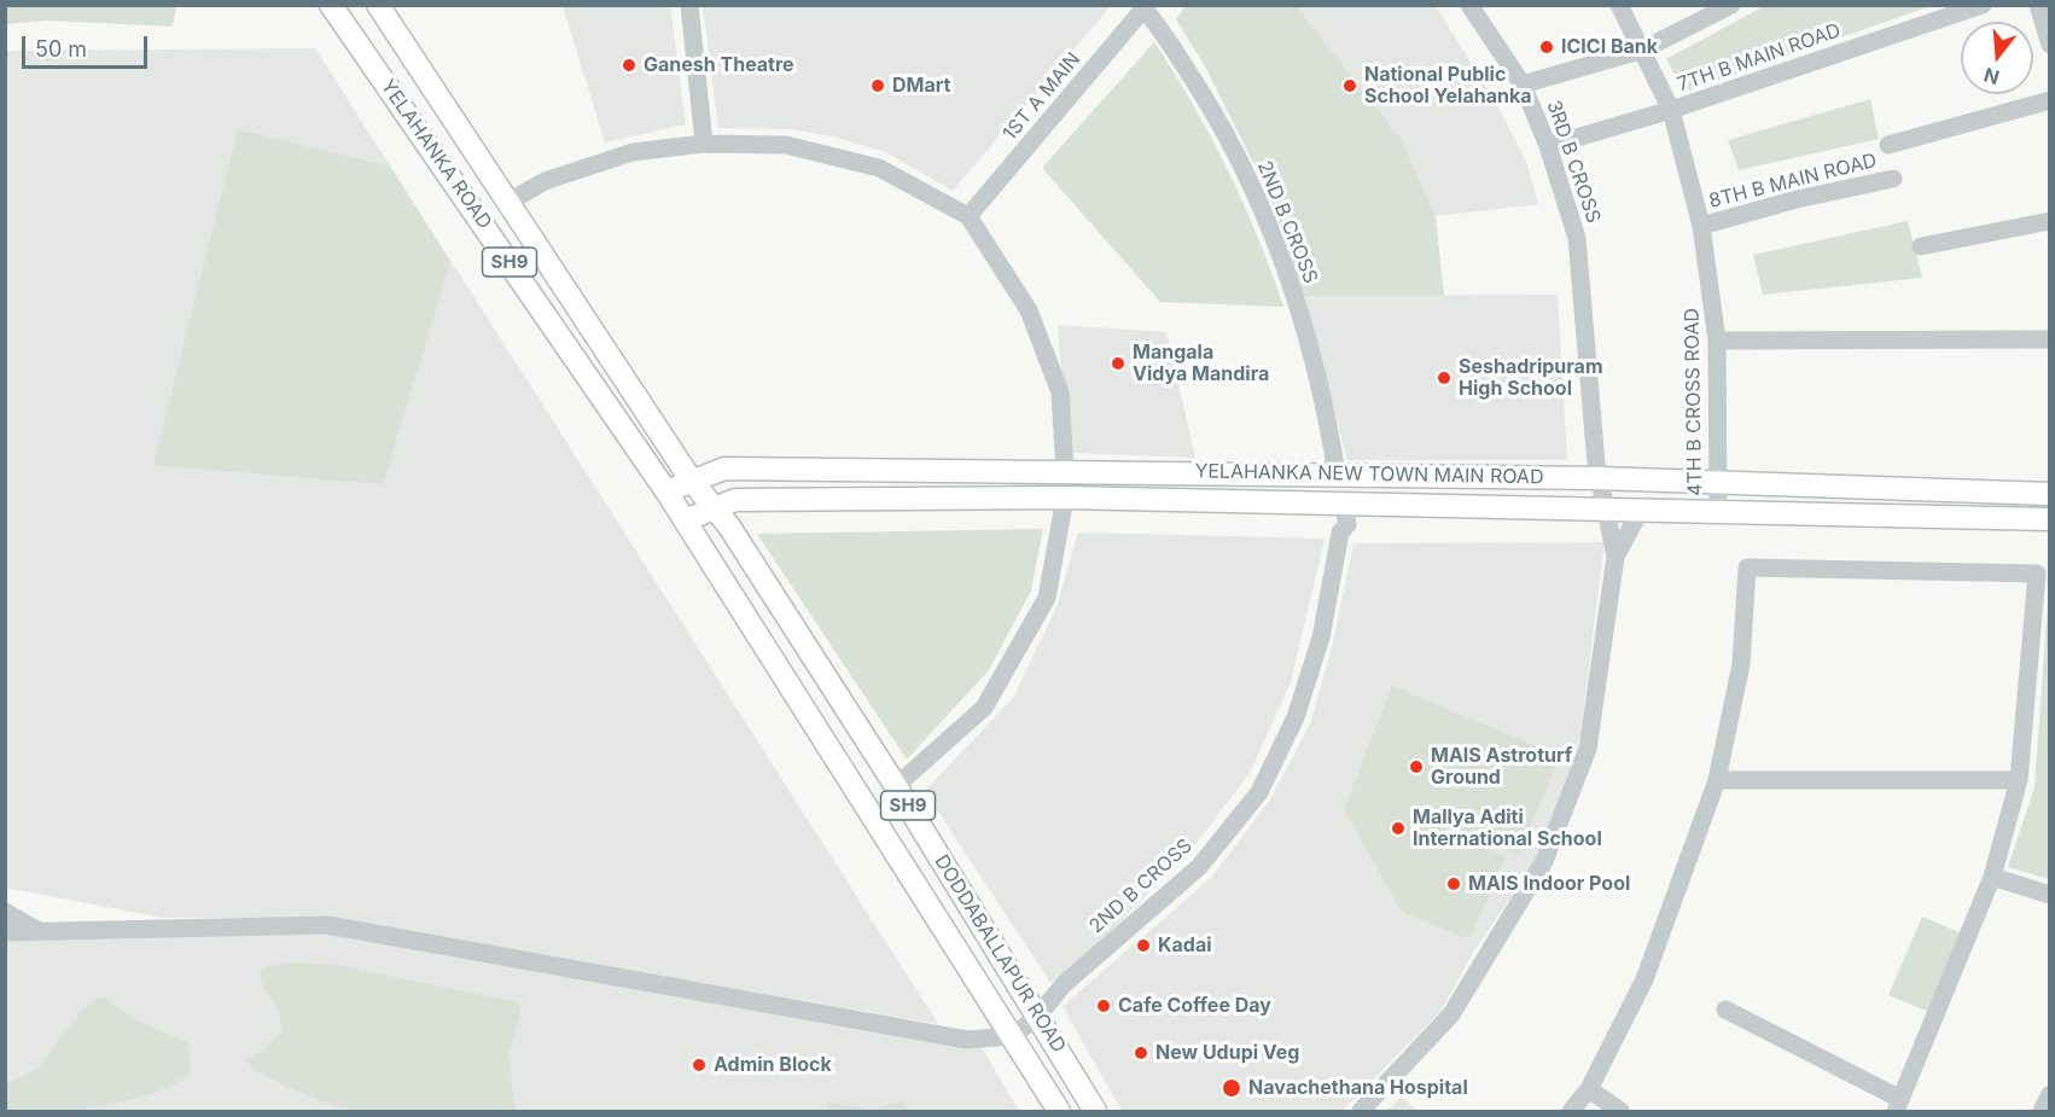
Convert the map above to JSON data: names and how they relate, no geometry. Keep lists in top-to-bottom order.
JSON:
{
  "streets": {
    "main road": [
      "YELAHANKA ROAD",
      "SH9",
      "YELAHANKA NEW TOWN MAIN ROAD",
      "DODDABALLAPUR ROAD"
    ],
    "street": [
      "7TH B MAIN ROAD",
      "1ST A MAIN",
      "3RD B CROSS",
      "8TH B MAIN ROAD",
      "2ND B CROSS",
      "4TH B CROSS ROAD"
    ]
  },
  "crossings": [
    ["7TH B MAIN ROAD", "3RD B CROSS"],
    ["7TH B MAIN ROAD", "4TH B CROSS ROAD"],
    ["1ST A MAIN", "2ND B CROSS"],
    ["YELAHANKA ROAD", "YELAHANKA NEW TOWN MAIN ROAD"],
    ["YELAHANKA ROAD", "DODDABALLAPUR ROAD"],
    ["3RD B CROSS", "YELAHANKA NEW TOWN MAIN ROAD"],
    ["8TH B MAIN ROAD", "4TH B CROSS ROAD"],
    ["2ND B CROSS", "YELAHANKA NEW TOWN MAIN ROAD"],
    ["2ND B CROSS", "DODDABALLAPUR ROAD"],
    ["4TH B CROSS ROAD", "YELAHANKA NEW TOWN MAIN ROAD"],
    ["YELAHANKA NEW TOWN MAIN ROAD", "DODDABALLAPUR ROAD"]
  ],
  "places": [
    "ICICI Bank",
    "Ganesh Theatre",
    "DMart",
    "National Public School Yelahanka",
    "Mangala Vidya Mandira",
    "Seshadripuram High School",
    "MAIS Astroturf Ground",
    "Mallya Aditi International School",
    "MAIS Indoor Pool",
    "Kadai",
    "Cafe Coffee Day",
    "New Udupi Veg",
    "Admin Block",
    "Navachethana Hospital"
  ],
  "scale_bar": "50 m",
  "north": "bottom"
}
